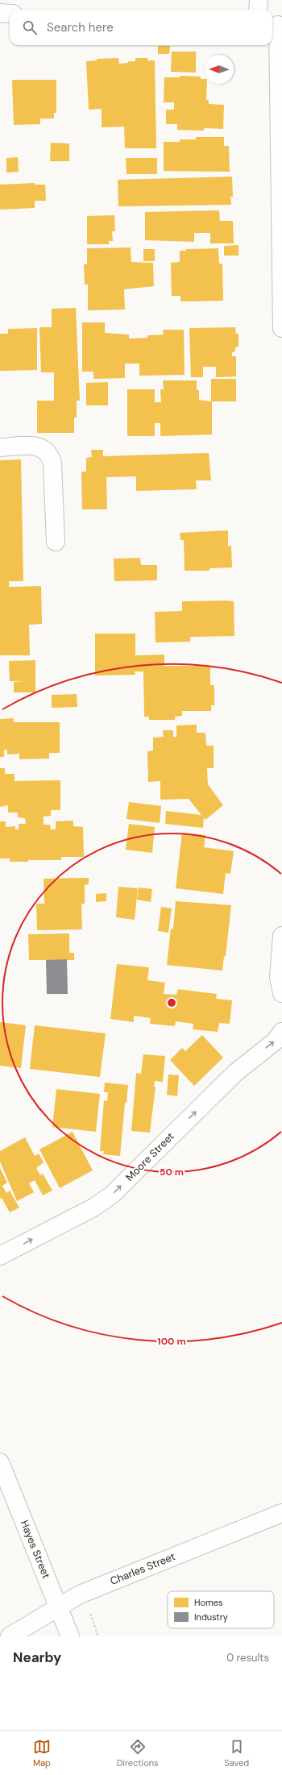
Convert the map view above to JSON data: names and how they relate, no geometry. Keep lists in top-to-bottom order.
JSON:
{
  "streets": {
    "street": ["Moore Street", "Hayes Street", "Charles Street"]
  },
  "crossings": [
    ["Hayes Street", "Charles Street"]
  ],
  "one_way": ["Moore Street"],
  "legend": ["Homes", "Industry"],
  "north": "left",
  "page": {
    "search": "Search here",
    "heading": ["Nearby", "0 results"],
    "nav": ["Map", "Directions", "Saved"]
  },
  "rings": ["50 m", "100 m"]
}
